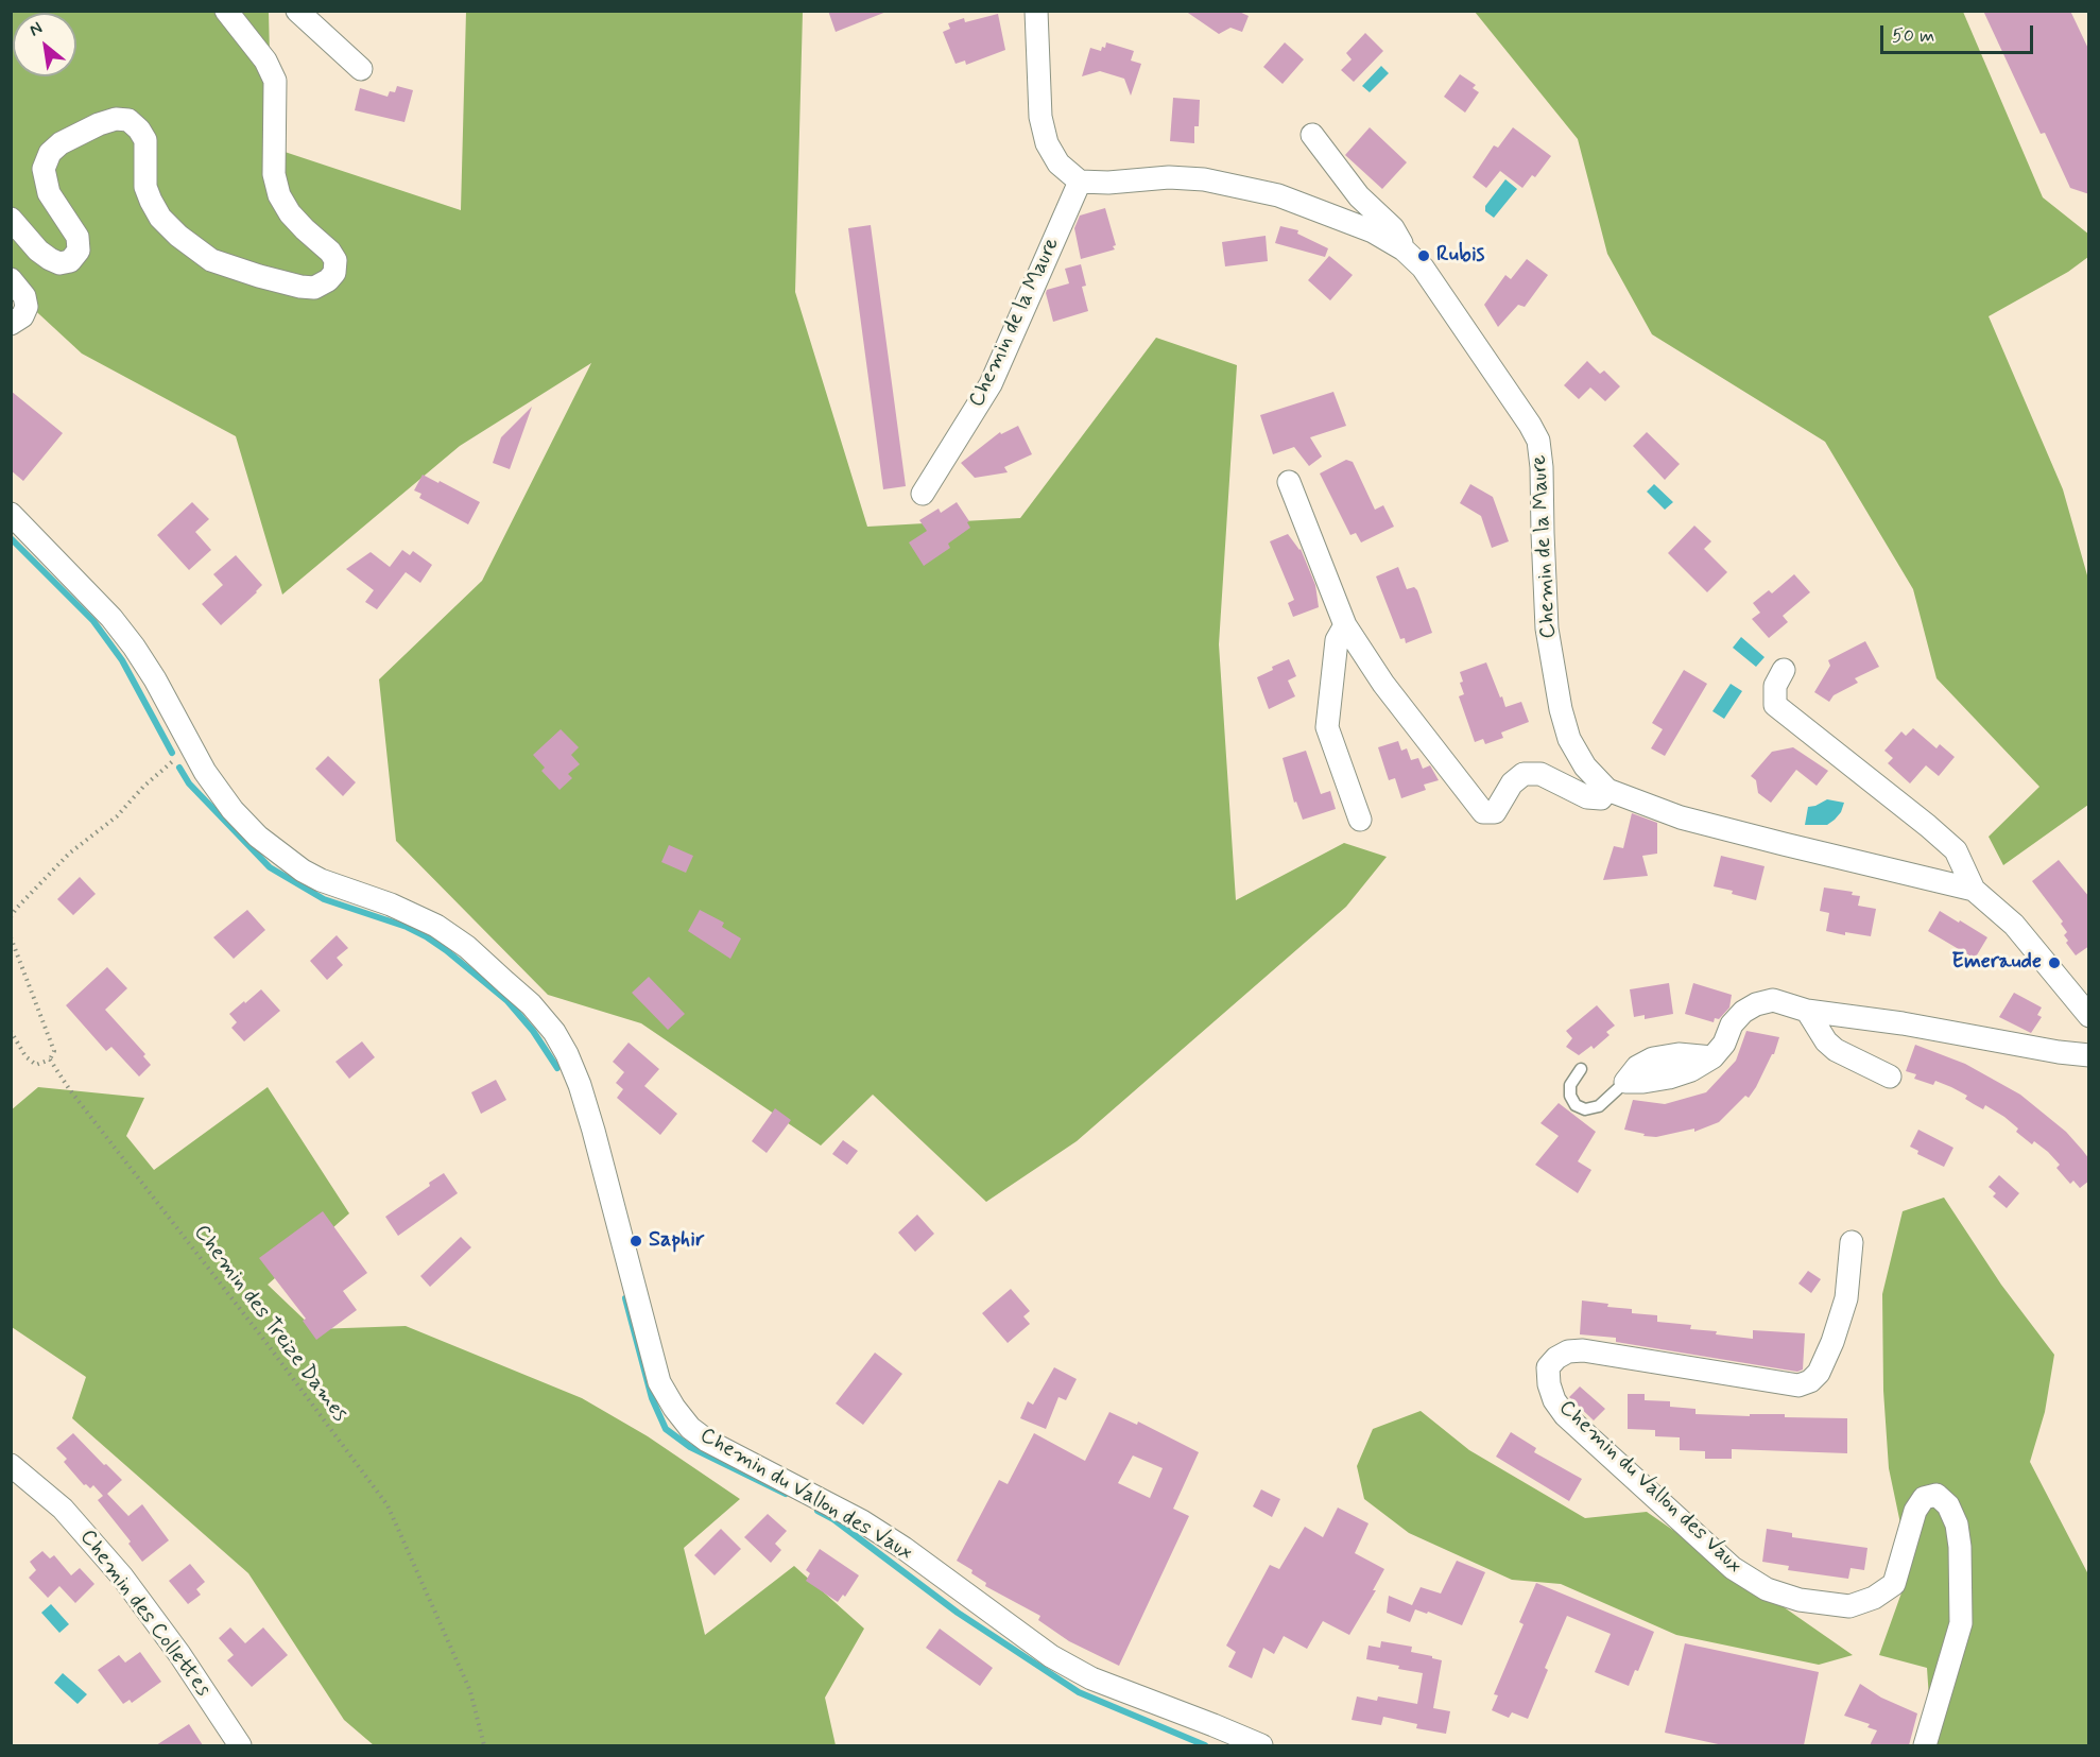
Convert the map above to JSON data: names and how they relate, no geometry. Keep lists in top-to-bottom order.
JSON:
{
  "streets": {
    "street": ["Chemin de la Maure", "Chemin du Vallon des Vaux", "Chemin des Collettes"],
    "path": ["Chemin des Treize Dames"]
  },
  "places": ["Rubis", "Emeraude", "Saphir"],
  "scale_bar": "50 m",
  "north": "top left"
}
